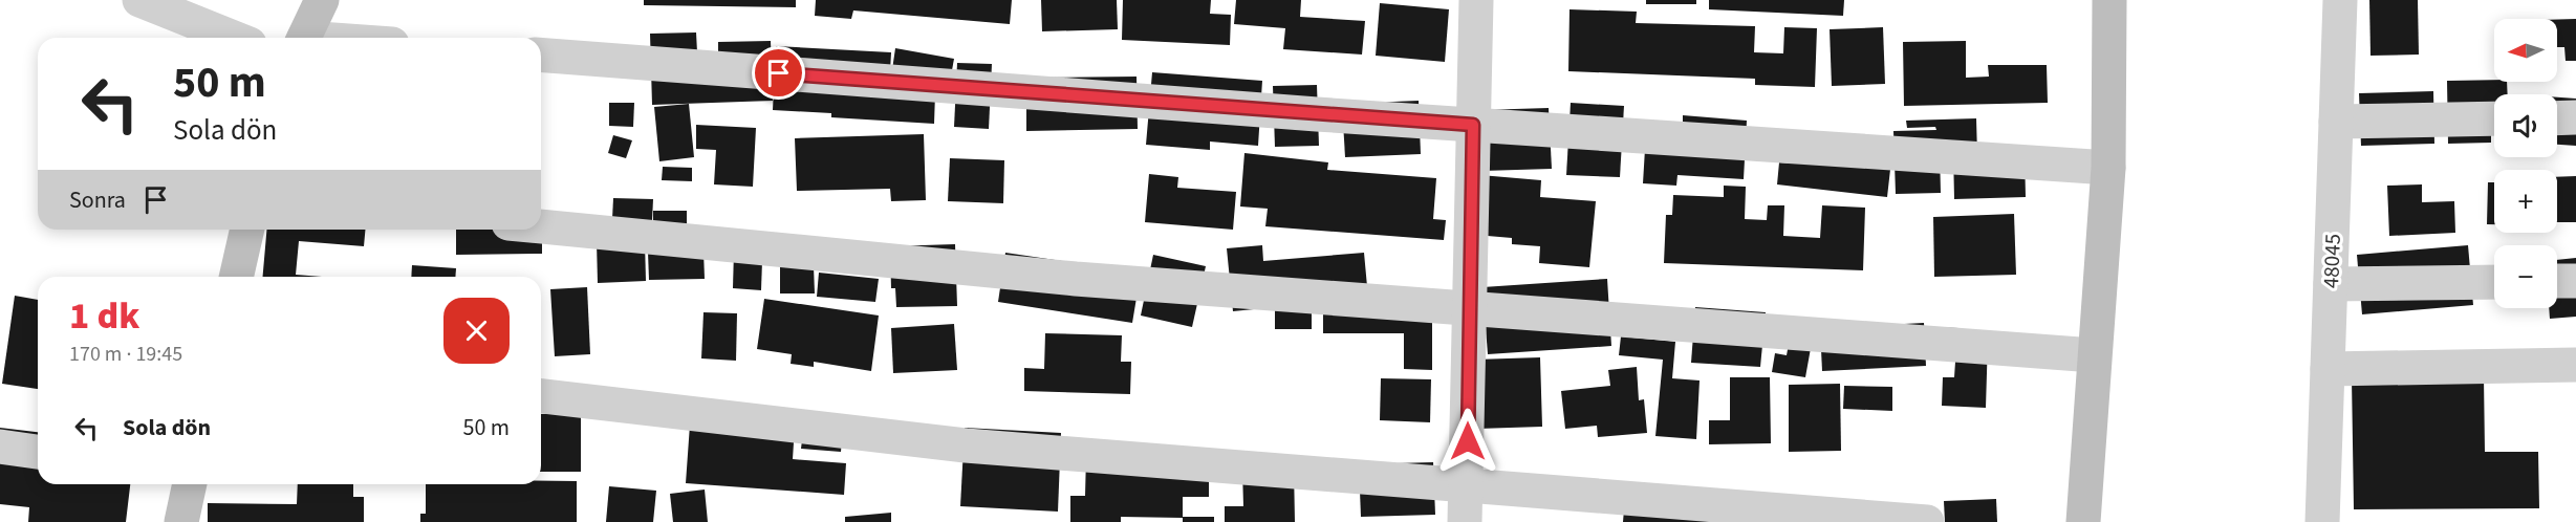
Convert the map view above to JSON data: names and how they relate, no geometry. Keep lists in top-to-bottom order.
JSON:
{
  "streets": {
    "street": ["48045"]
  },
  "north": "left",
  "page": {
    "map_buttons": ["+", "−"],
    "turn": ["50 m", "Sola dön"],
    "then": "Sonra",
    "heading": ["1 dk", "170 m · 19:45"],
    "list": [
      {
        "name": "Sola dön",
        "value": "50 m"
      }
    ]
  }
}
